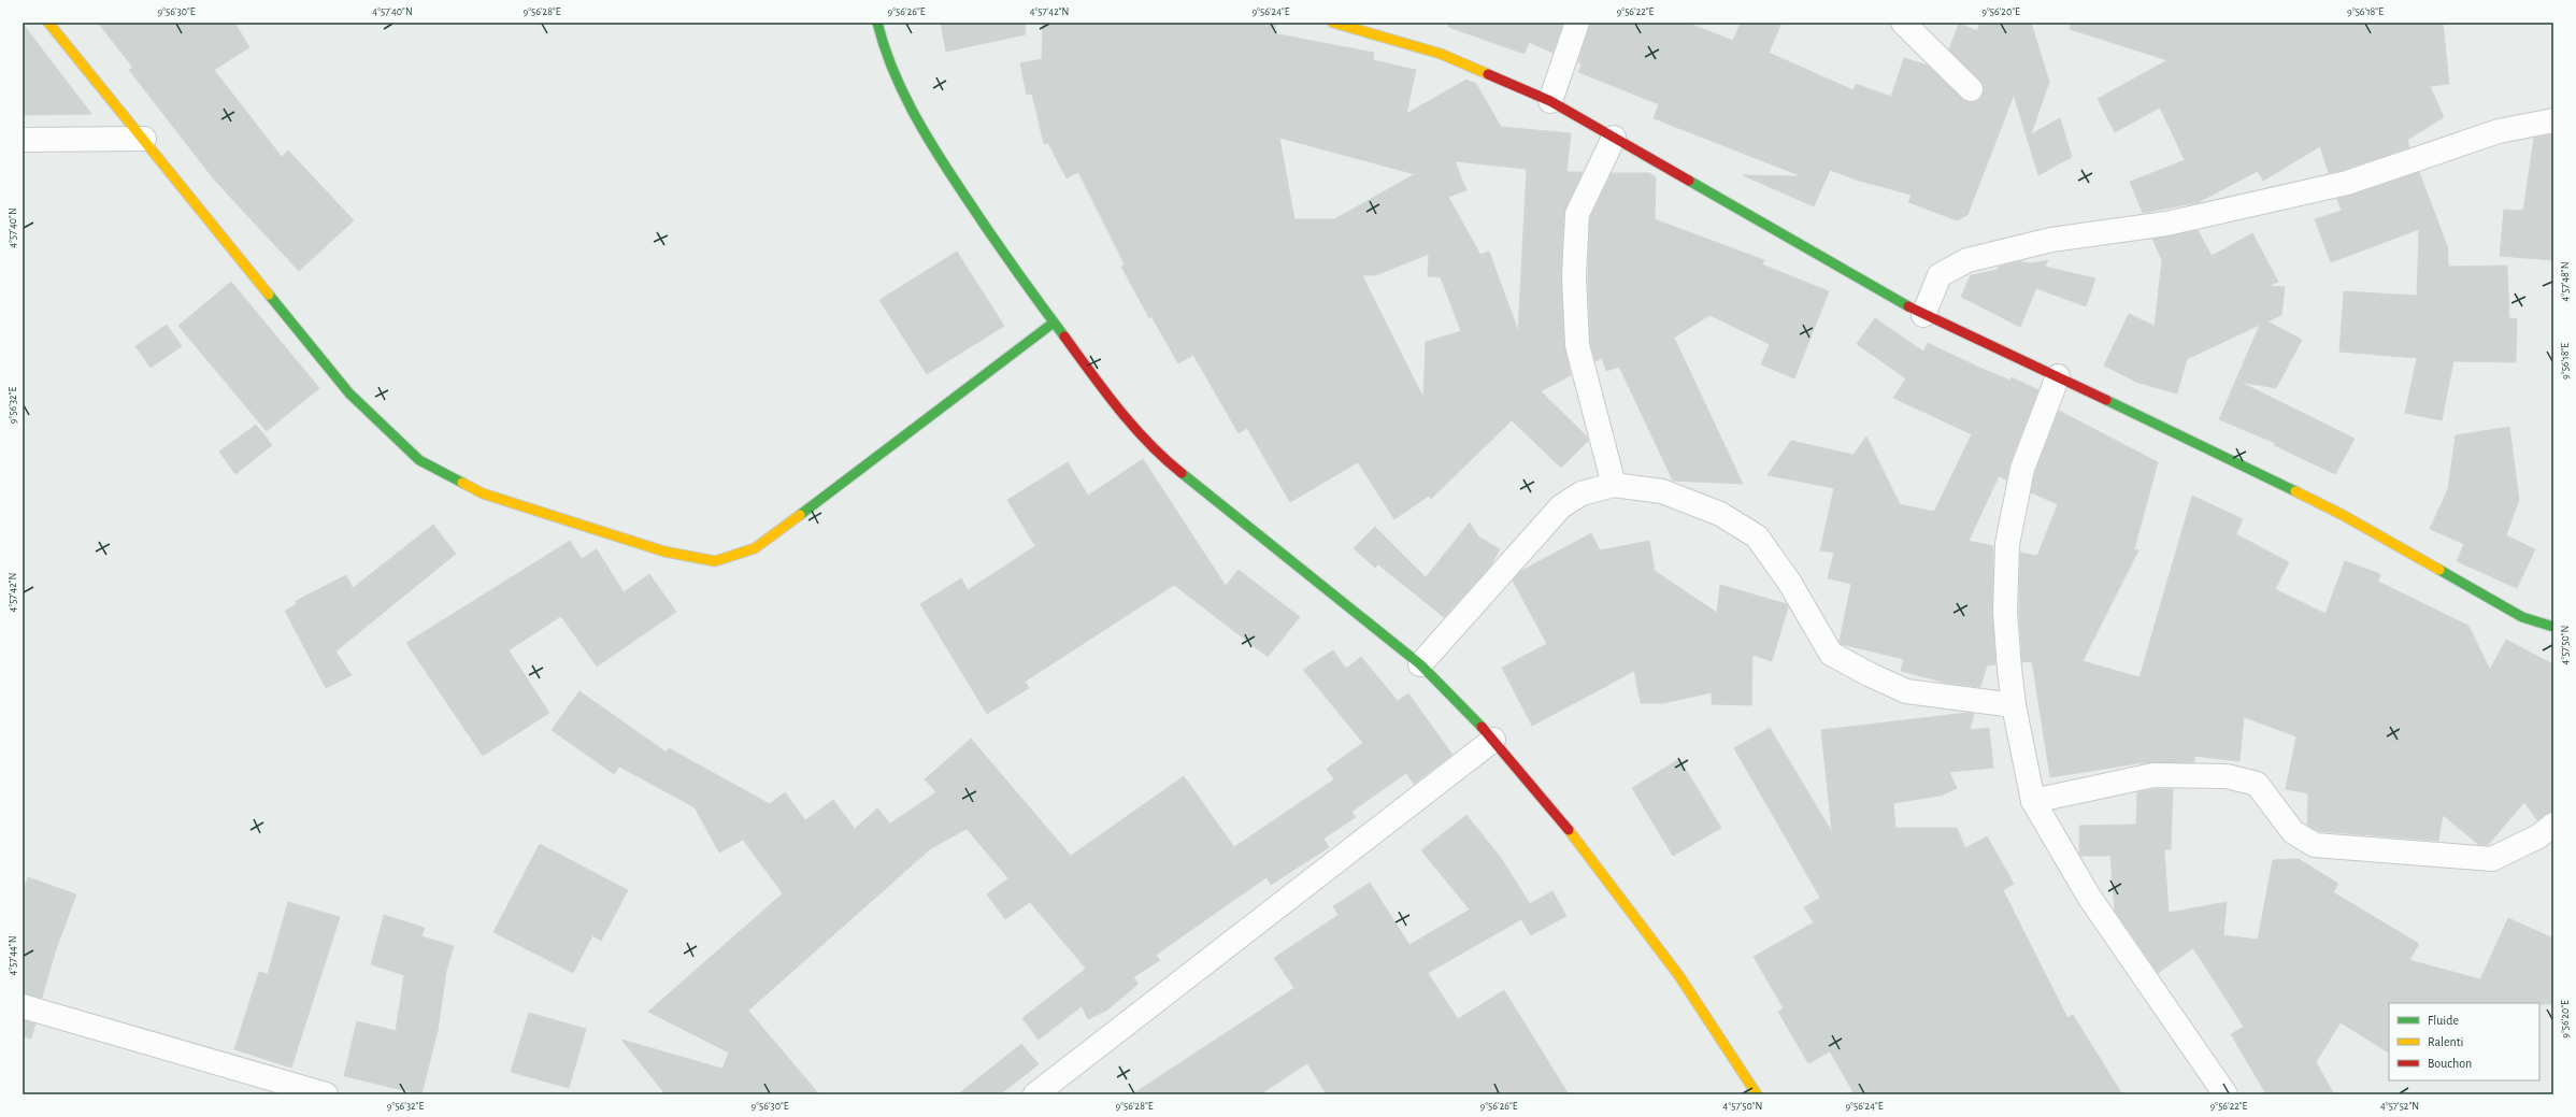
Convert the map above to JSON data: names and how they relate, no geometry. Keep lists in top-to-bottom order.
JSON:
{
  "legend": ["Fluide", "Ralenti", "Bouchon"],
  "coordinates": [
    "9°56'30\"E",
    "4°57'40\"N",
    "9°56'28\"E",
    "9°56'26\"E",
    "4°57'42\"N",
    "9°56'24\"E",
    "9°56'22\"E",
    "9°56'20\"E",
    "9°56'18\"E",
    "4°57'48\"N",
    "9°56'32\"E",
    "4°57'50\"N",
    "4°57'44\"N",
    "4°57'52\"N"
  ]
}
